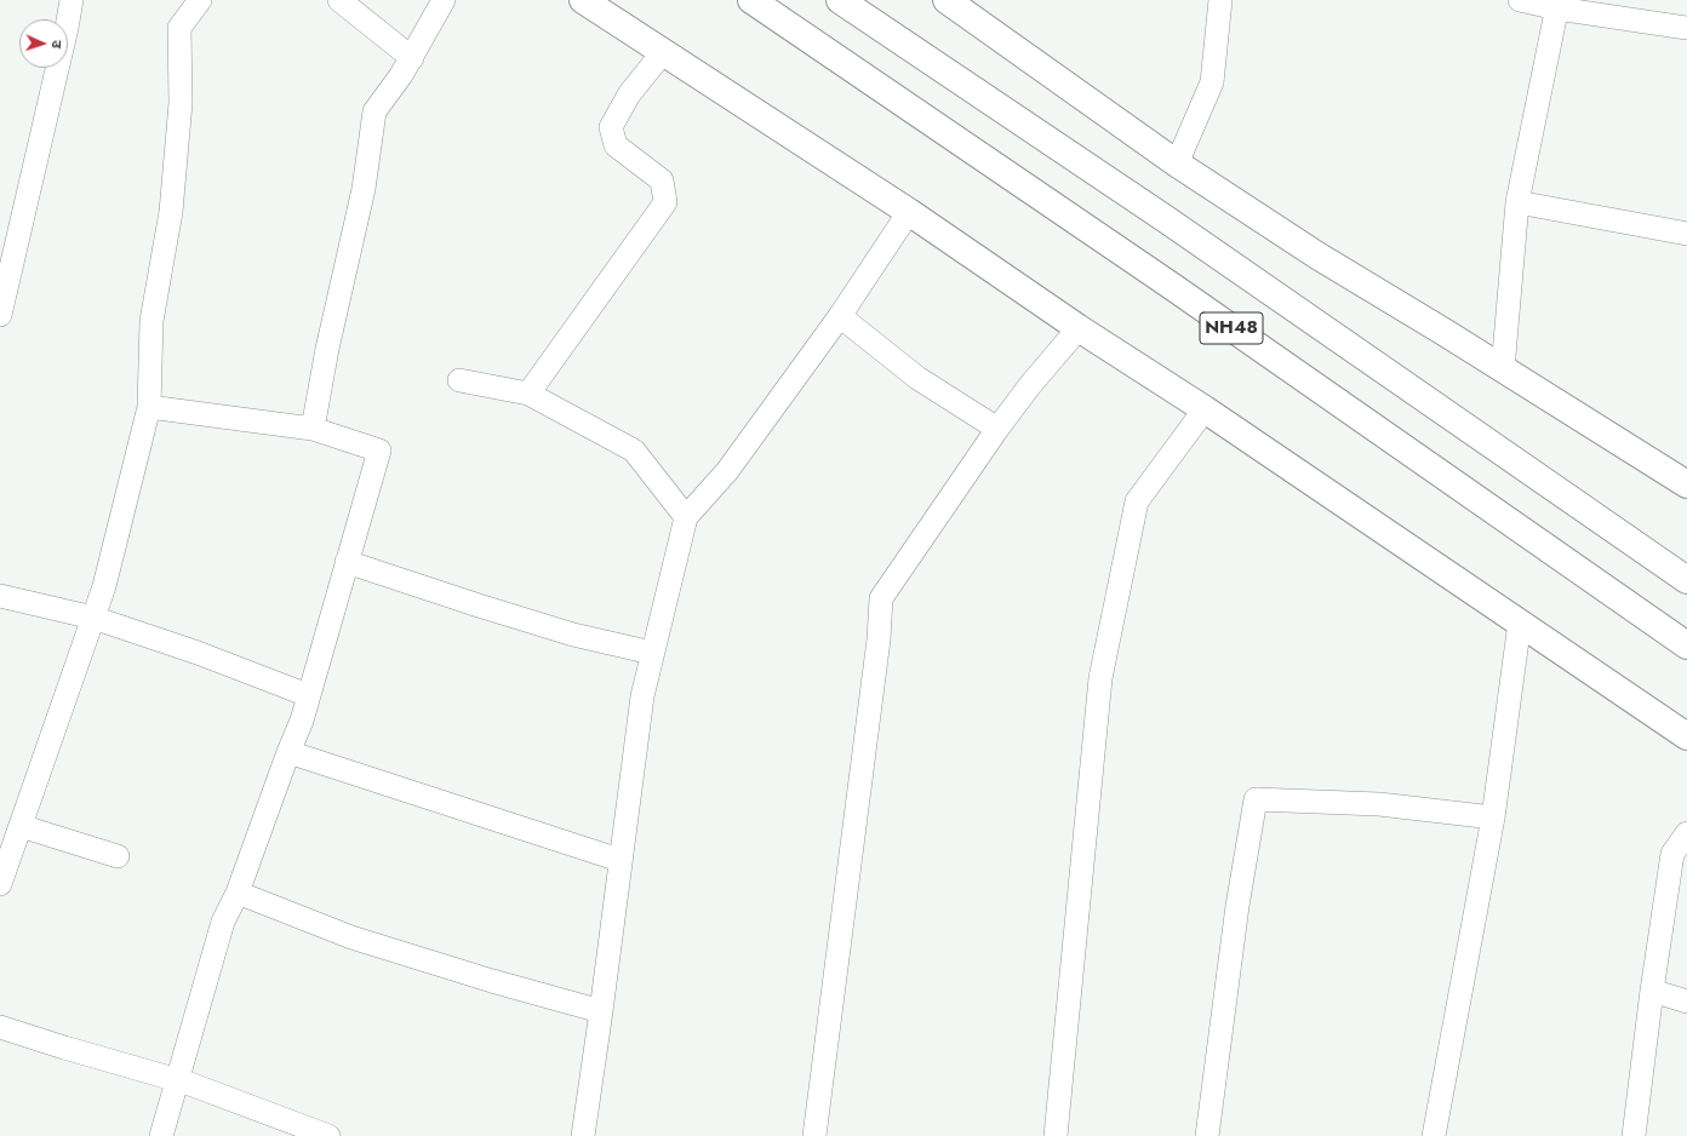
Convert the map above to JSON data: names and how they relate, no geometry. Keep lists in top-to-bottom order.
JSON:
{
  "streets": {
    "main road": ["NH48"]
  },
  "north": "right"
}
